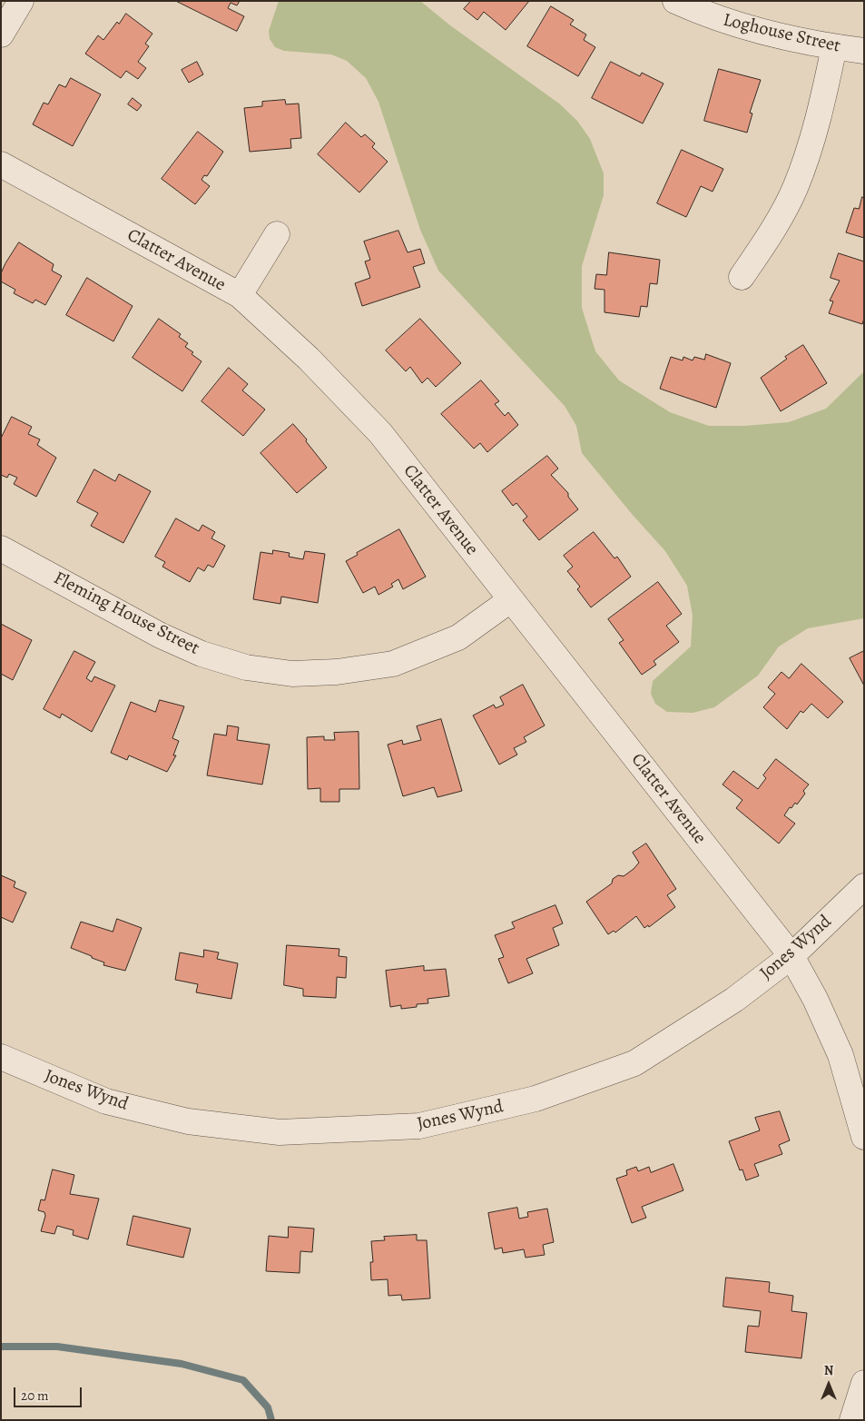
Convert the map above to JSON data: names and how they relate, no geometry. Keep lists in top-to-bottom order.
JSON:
{
  "streets": {
    "street": [
      "Loghouse Street",
      "Clatter Avenue",
      "Fleming House Street",
      "Jones Wynd"
    ]
  },
  "crossings": [
    ["Clatter Avenue", "Fleming House Street"],
    ["Clatter Avenue", "Jones Wynd"]
  ],
  "scale_bar": "20 m",
  "north": "top"
}
